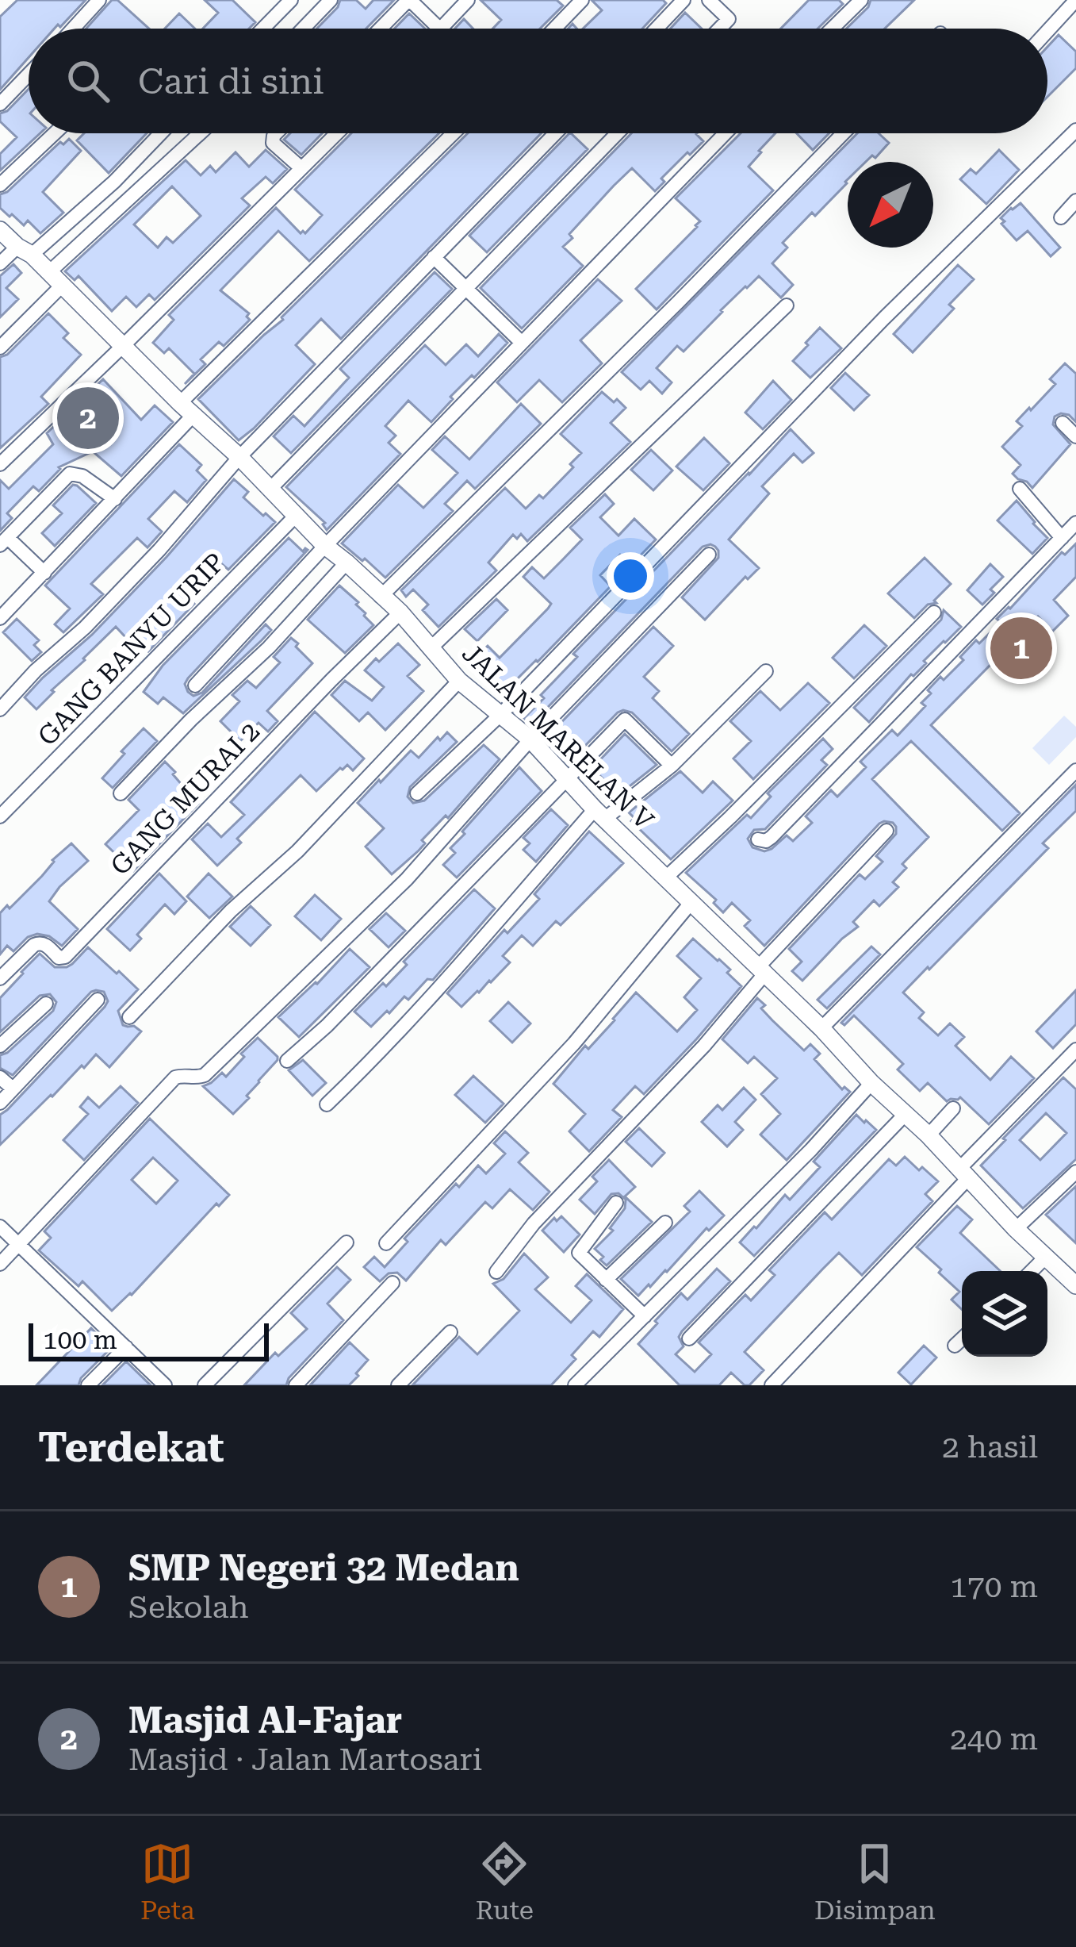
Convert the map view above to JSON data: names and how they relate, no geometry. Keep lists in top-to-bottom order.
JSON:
{
  "streets": {
    "street": ["GANG BANYU URIP", "JALAN MARELAN V", "GANG MURAI 2"]
  },
  "crossings": [
    ["GANG BANYU URIP", "JALAN MARELAN V"],
    ["JALAN MARELAN V", "GANG MURAI 2"]
  ],
  "scale_bar": "100 m",
  "north": "bottom left",
  "page": {
    "search": "Cari di sini",
    "pins": ["2", "1"],
    "scale": "100 m",
    "heading": ["Terdekat", "2 hasil"],
    "list": [
      {
        "mark": "1",
        "name": "SMP Negeri 32 Medan",
        "note": "Sekolah",
        "value": "170 m"
      },
      {
        "mark": "2",
        "name": "Masjid Al-Fajar",
        "note": "Masjid · Jalan Martosari",
        "value": "240 m"
      }
    ],
    "nav": ["Peta", "Rute", "Disimpan"]
  }
}
